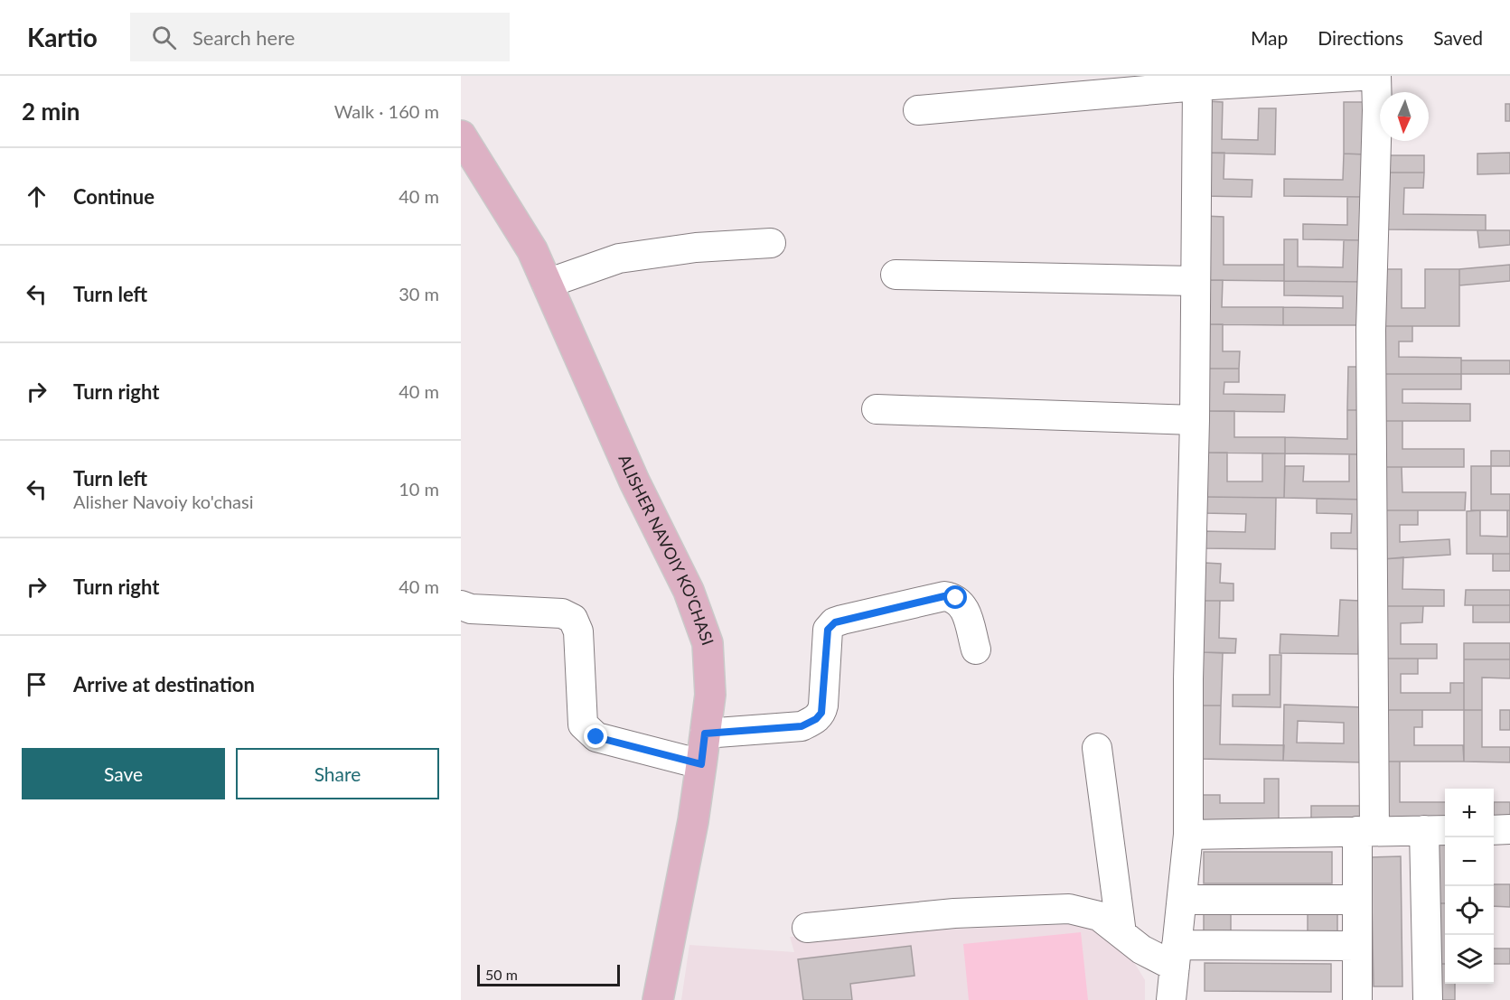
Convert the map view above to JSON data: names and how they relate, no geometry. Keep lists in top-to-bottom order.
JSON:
{
  "streets": {
    "main road": ["ALISHER NAVOIY KO'CHASI"]
  },
  "scale_bar": "50 m",
  "north": "bottom",
  "page": {
    "header": "Kartio",
    "search": "Search here",
    "nav": ["Map", "Directions", "Saved"],
    "heading": ["2 min", "Walk · 160 m"],
    "list": [
      ["Continue", "40 m"],
      ["Turn left", "30 m"],
      ["Turn right", "40 m"],
      ["Turn left", "Alisher Navoiy ko'chasi", "10 m"],
      ["Turn right", "40 m"],
      "Arrive at destination"
    ],
    "buttons": ["Save", "Share"],
    "map_buttons": ["+", "−"],
    "scale": "50 m"
  }
}
